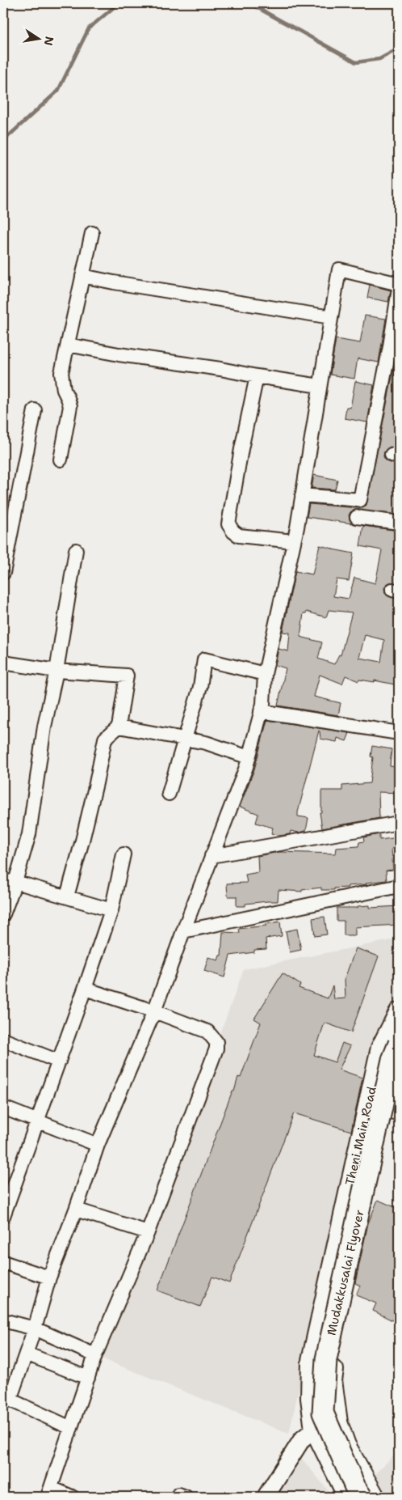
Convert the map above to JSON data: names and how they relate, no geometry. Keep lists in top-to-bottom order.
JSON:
{
  "streets": {
    "main road": ["Theni Main Road", "Mudakkusalai Flyover"]
  },
  "north": "right"
}
